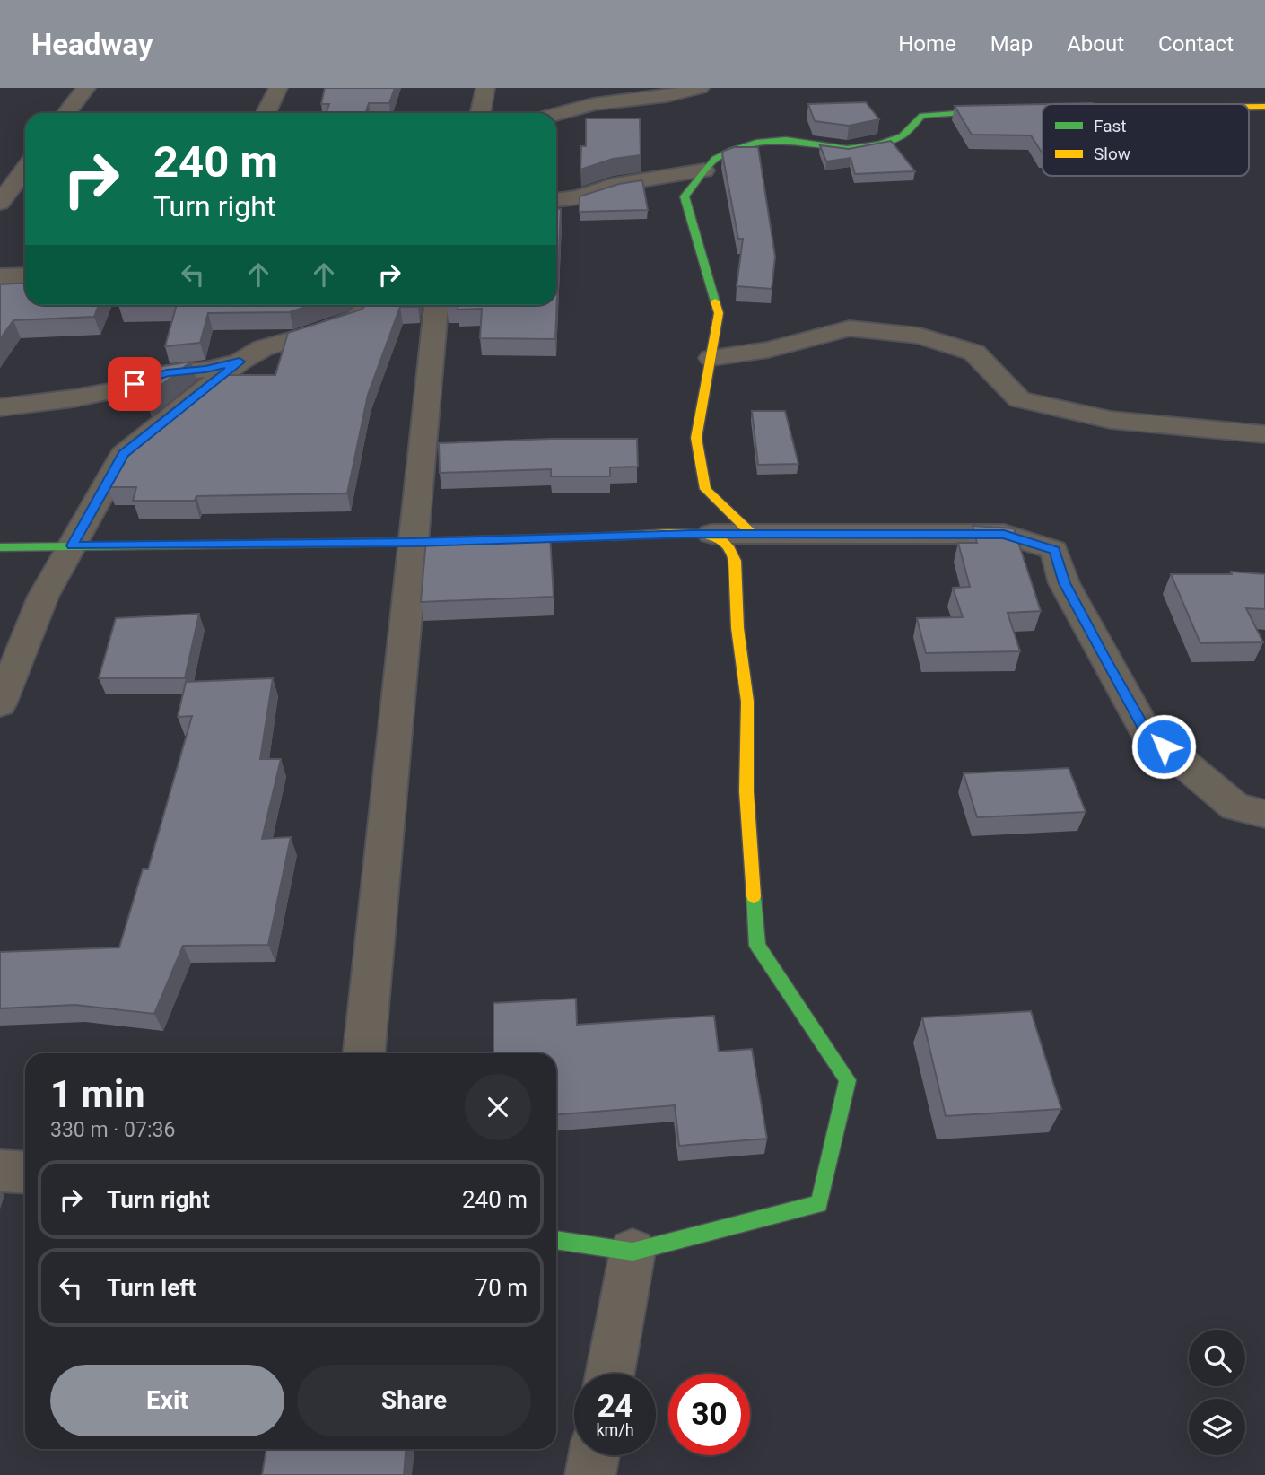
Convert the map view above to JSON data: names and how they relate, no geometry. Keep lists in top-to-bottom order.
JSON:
{
  "legend": ["Fast", "Slow"],
  "page": {
    "header": "Headway",
    "nav": [
      "Home",
      "Map",
      "About",
      "Contact"
    ],
    "turn": ["240 m", "Turn right"],
    "heading": ["1 min", "330 m · 07:36"],
    "list": [
      {
        "name": "Turn right",
        "value": "240 m"
      },
      {
        "name": "Turn left",
        "value": "70 m"
      }
    ],
    "buttons": ["Exit", "Share"],
    "speed": "24 km/h",
    "limit": "30"
  }
}
